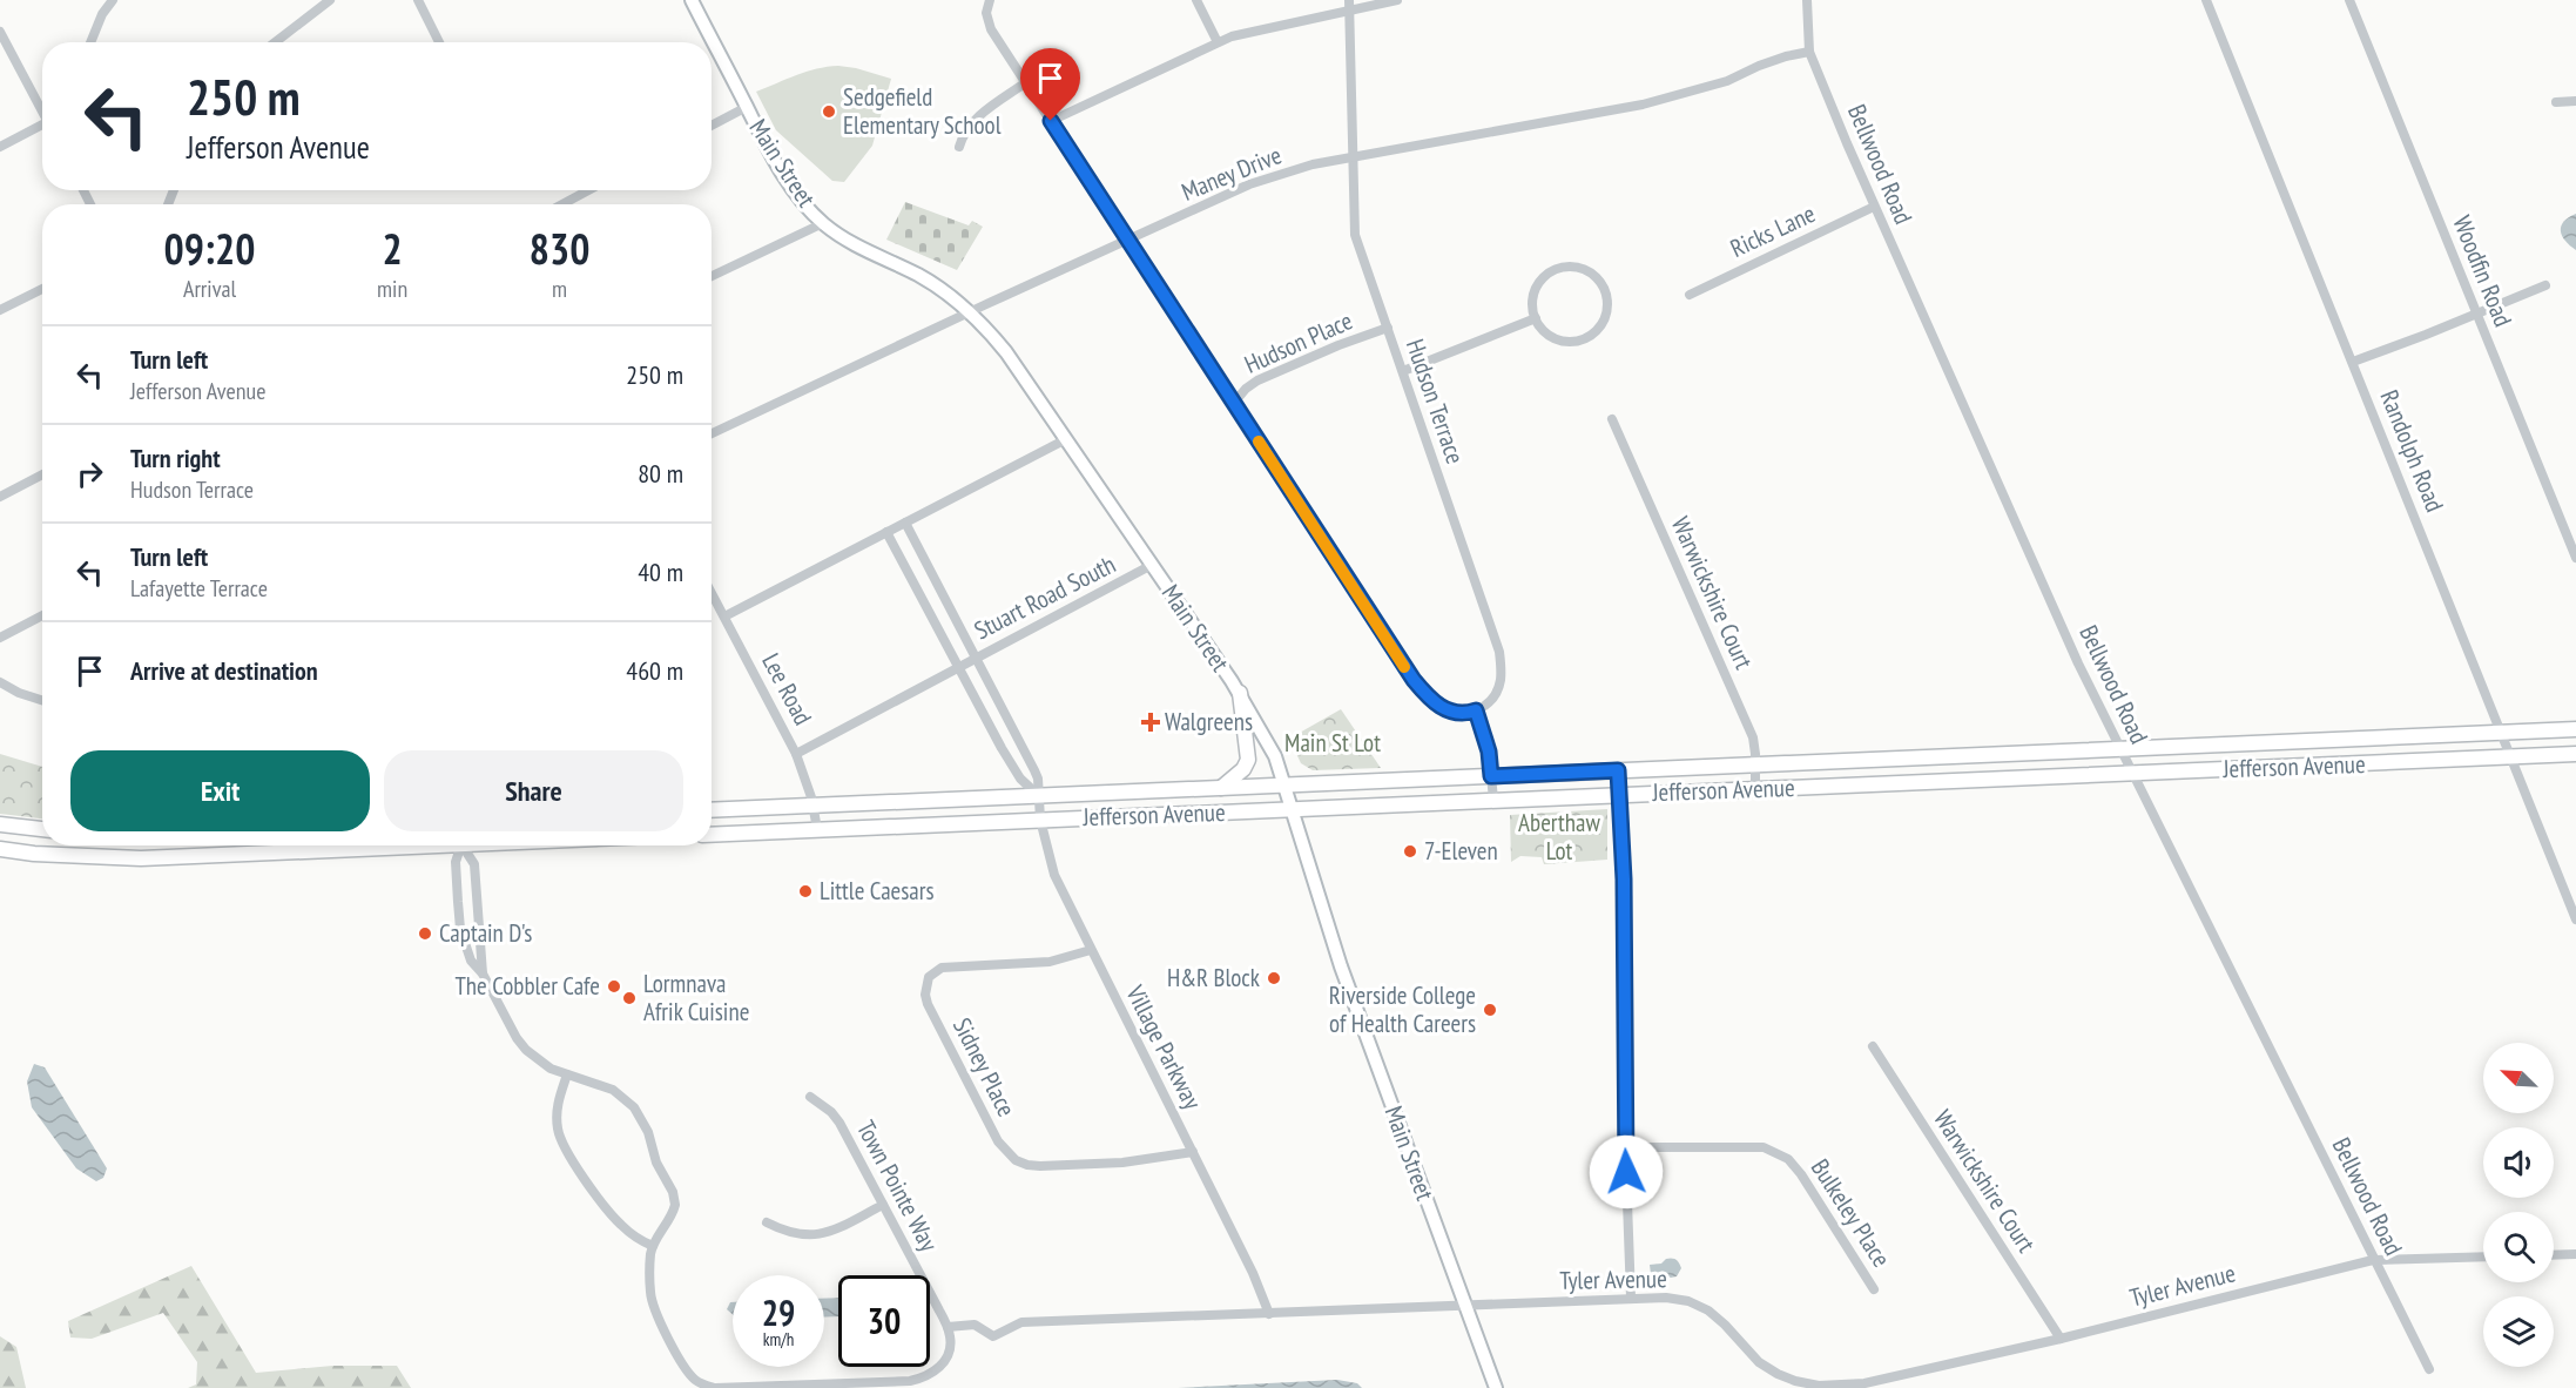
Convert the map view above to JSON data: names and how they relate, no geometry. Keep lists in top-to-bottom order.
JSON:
{
  "streets": {
    "main road": ["Main Street", "Jefferson Avenue"],
    "street": [
      "Bellwood Road",
      "Maney Drive",
      "Ricks Lane",
      "Woodfin Road",
      "Hudson Place",
      "Hudson Terrace",
      "Randolph Road",
      "Warwickshire Court",
      "Stuart Road South",
      "Lee Road",
      "Village Parkway",
      "Sidney Place",
      "Town Pointe Way",
      "Bulkeley Place",
      "Tyler Avenue"
    ]
  },
  "crossings": [
    ["Main Street", "Maney Drive"],
    ["Main Street", "Stuart Road South"],
    ["Main Street", "Jefferson Avenue"],
    ["Main Street", "Tyler Avenue"],
    ["Bellwood Road", "Maney Drive"],
    ["Bellwood Road", "Ricks Lane"],
    ["Bellwood Road", "Jefferson Avenue"],
    ["Bellwood Road", "Tyler Avenue"],
    ["Maney Drive", "Hudson Terrace"],
    ["Hudson Place", "Hudson Terrace"],
    ["Randolph Road", "Jefferson Avenue"],
    ["Warwickshire Court", "Jefferson Avenue"],
    ["Warwickshire Court", "Tyler Avenue"],
    ["Stuart Road South", "Lee Road"],
    ["Stuart Road South", "Village Parkway"],
    ["Lee Road", "Jefferson Avenue"],
    ["Jefferson Avenue", "Village Parkway"],
    ["Village Parkway", "Sidney Place"],
    ["Village Parkway", "Tyler Avenue"],
    ["Town Pointe Way", "Tyler Avenue"]
  ],
  "parks": ["Main St Lot", "Aberthaw Lot"],
  "places": {
    "other": [
      "Sedgefield Elementary School",
      "7-Eleven",
      "Little Caesars",
      "Captain D's",
      "H&R Block",
      "The Cobbler Cafe",
      "Lormnava Afrik Cuisine",
      "Riverside College of Health Careers"
    ],
    "health": ["Walgreens"]
  },
  "north": "top left",
  "page": {
    "turn": ["250 m", "Jefferson Avenue"],
    "eta": [
      "09:20",
      "Arrival",
      "2",
      "min",
      "830",
      "m"
    ],
    "list": [
      {
        "name": "Turn left",
        "note": "Jefferson Avenue",
        "value": "250 m"
      },
      {
        "name": "Turn right",
        "note": "Hudson Terrace",
        "value": "80 m"
      },
      {
        "name": "Turn left",
        "note": "Lafayette Terrace",
        "value": "40 m"
      },
      {
        "name": "Arrive at destination",
        "value": "460 m"
      }
    ],
    "buttons": ["Exit", "Share"],
    "speed": "29 km/h",
    "limit": "30"
  }
}
